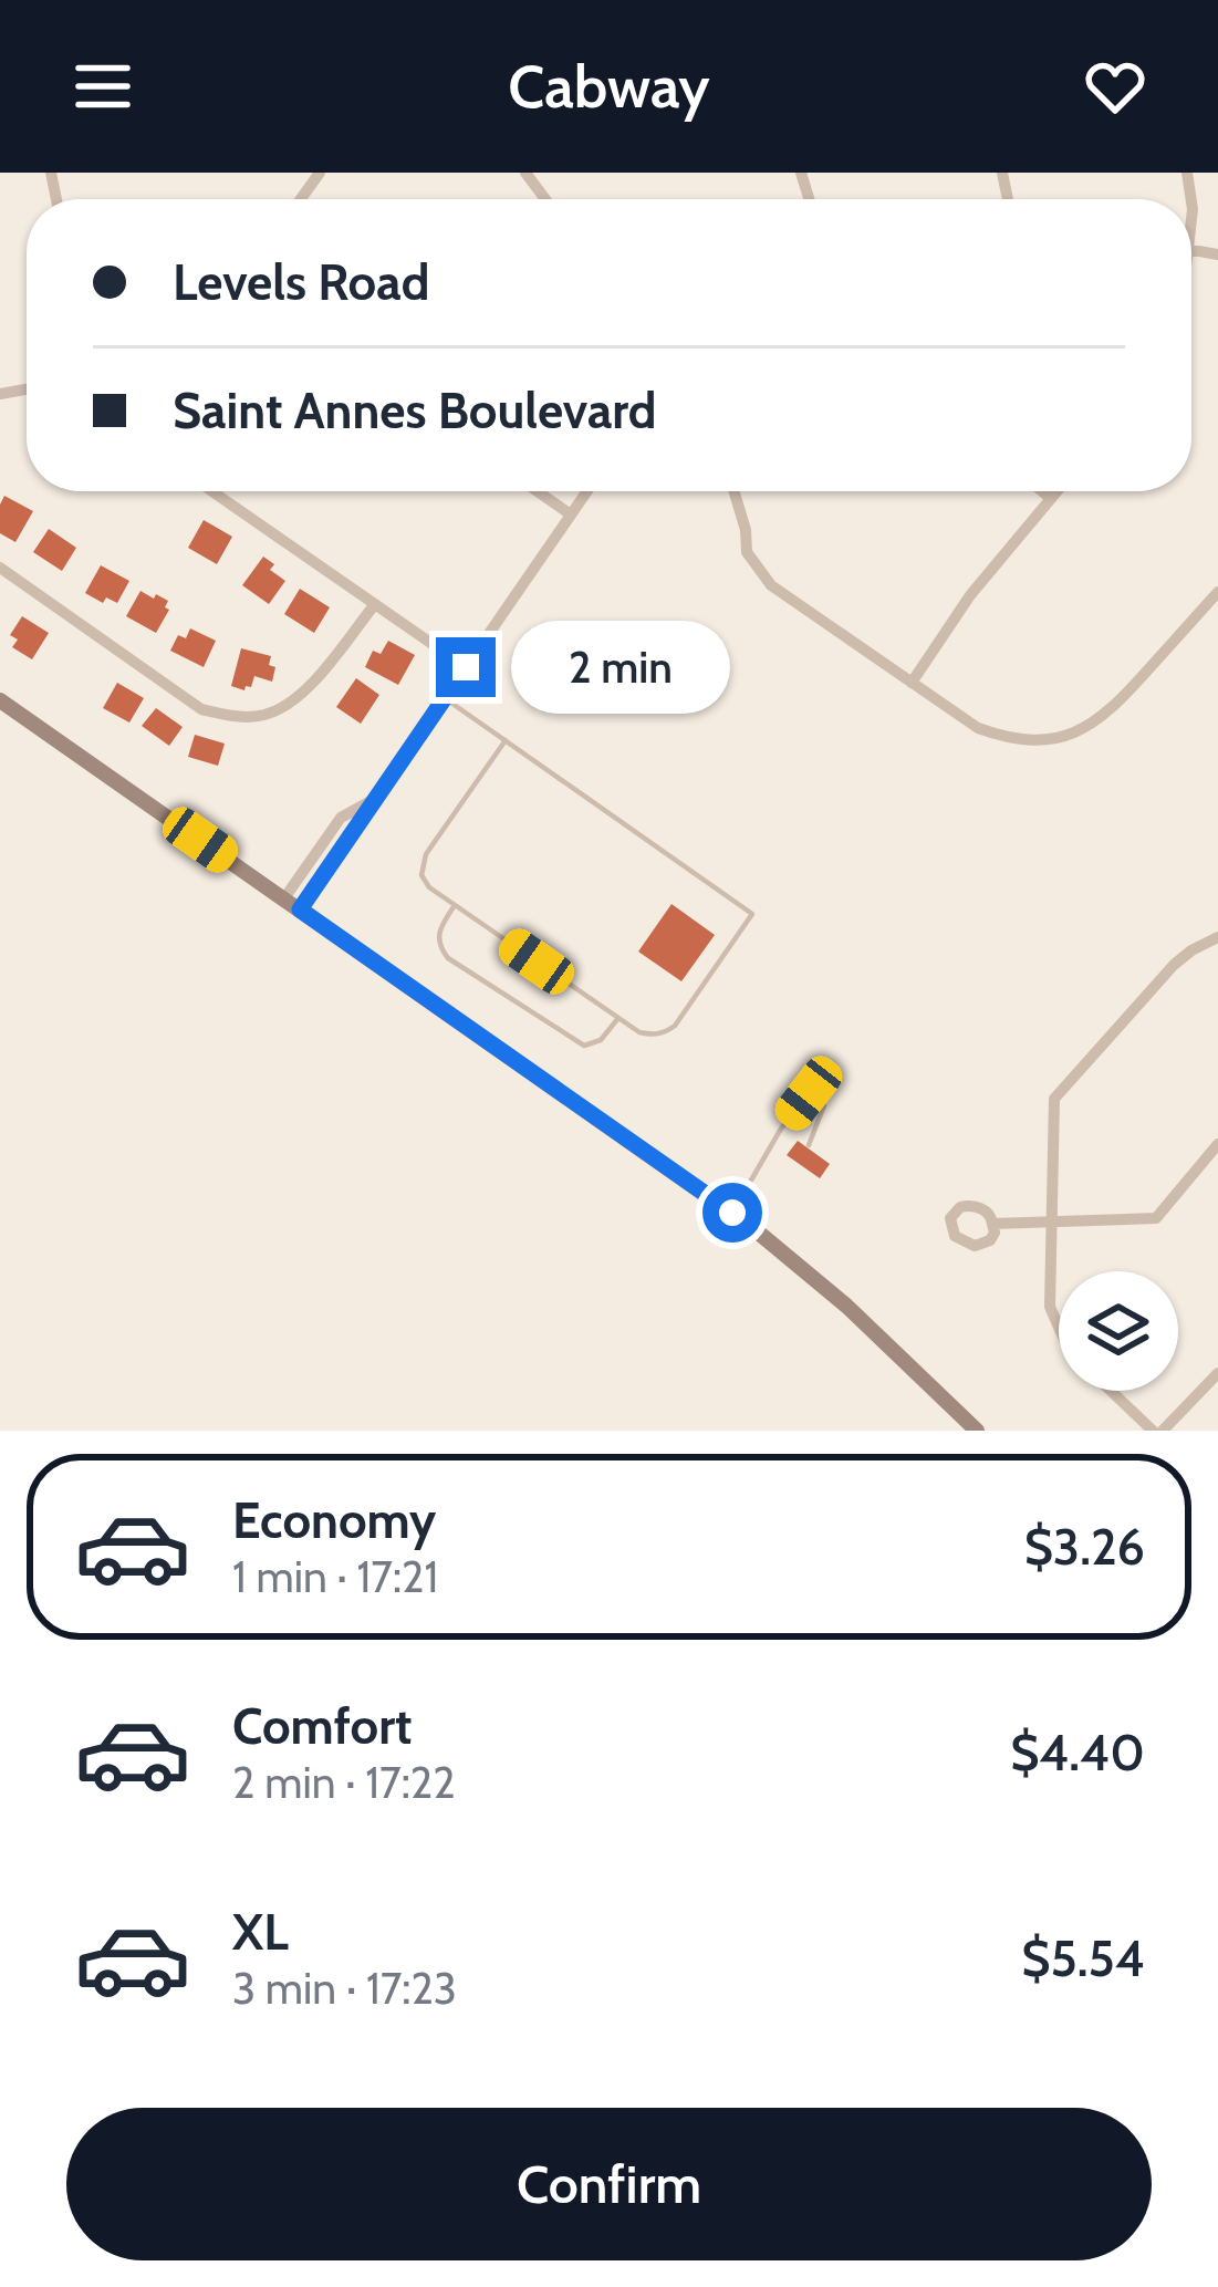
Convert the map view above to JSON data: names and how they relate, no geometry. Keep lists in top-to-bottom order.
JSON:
{
  "page": {
    "header": "Cabway",
    "banner": ["Levels Road", "Saint Annes Boulevard"],
    "bubble": "2 min",
    "list": [
      {
        "name": "Economy",
        "note": "1 min · 17:21",
        "value": "$3.26"
      },
      {
        "name": "Comfort",
        "note": "2 min · 17:22",
        "value": "$4.40"
      },
      {
        "name": "XL",
        "note": "3 min · 17:23",
        "value": "$5.54"
      }
    ],
    "buttons": "Confirm"
  }
}
